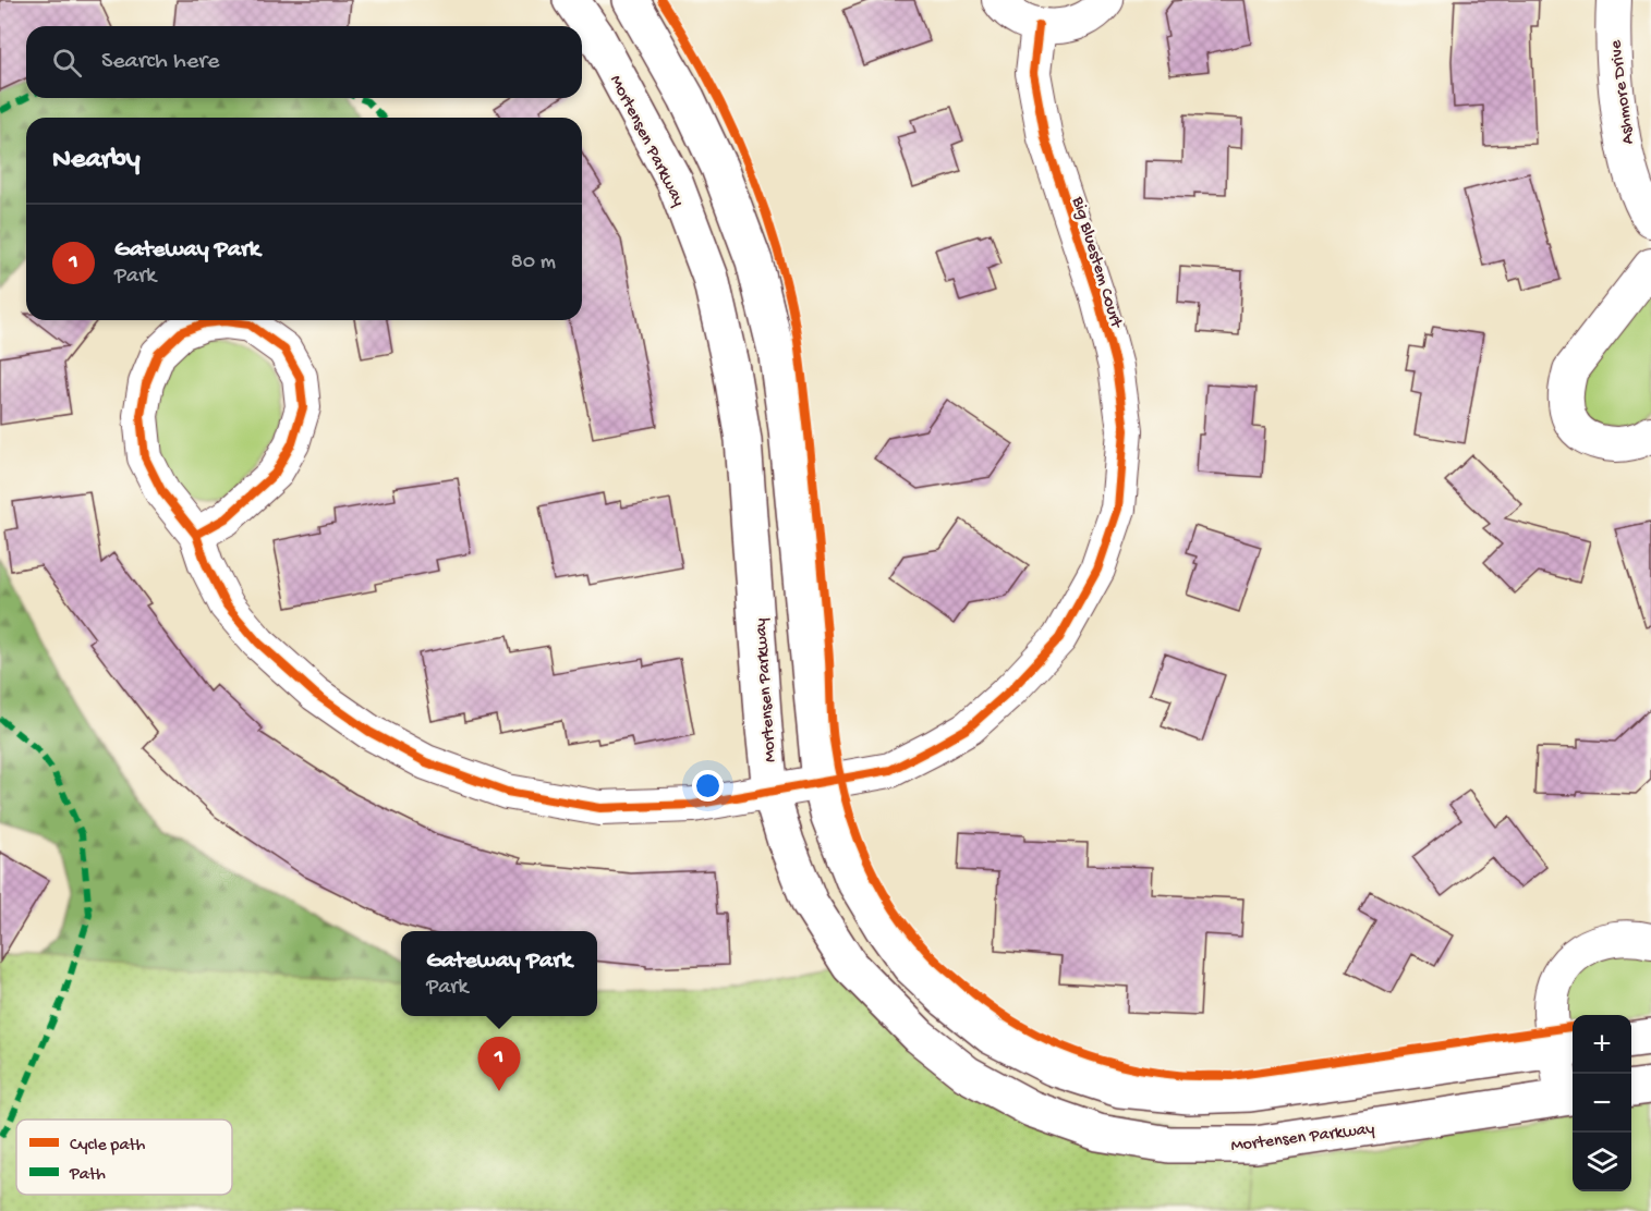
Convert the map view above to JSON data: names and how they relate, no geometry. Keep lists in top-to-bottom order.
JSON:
{
  "streets": {
    "street": ["Ashmore Drive", "Mortensen Parkway", "Big Bluestem Court"]
  },
  "crossings": [
    ["Mortensen Parkway", "Big Bluestem Court"]
  ],
  "legend": ["Cycle path", "Path"],
  "page": {
    "search": "Search here",
    "heading": "Nearby",
    "list": [
      {
        "mark": "1",
        "name": "Gateway Park",
        "note": "Park",
        "value": "80 m"
      }
    ],
    "popup": ["Gateway Park", "Park"],
    "map_buttons": ["+", "−"],
    "pins": "1"
  }
}
